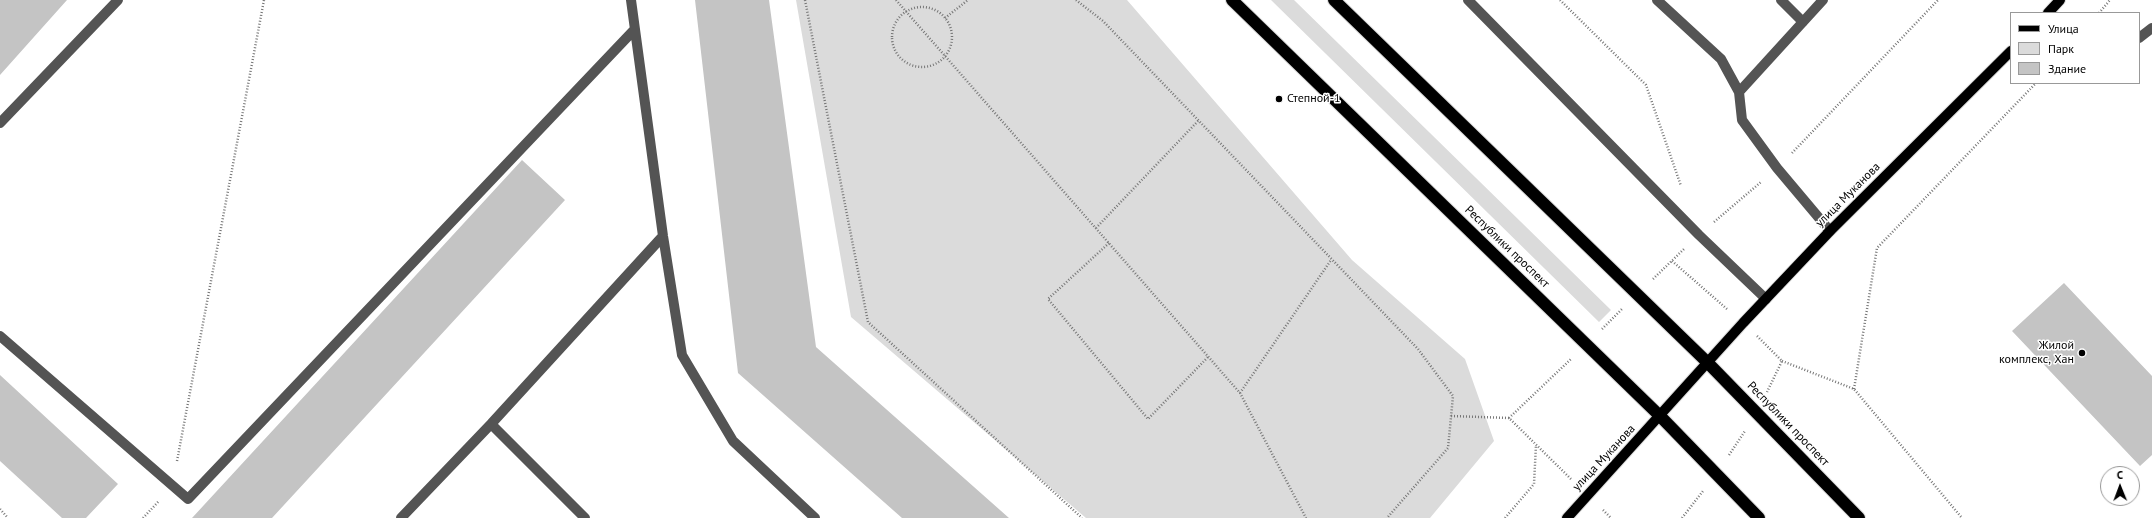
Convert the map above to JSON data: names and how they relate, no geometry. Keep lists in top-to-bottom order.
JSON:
{
  "streets": {
    "highway": ["Республики проспект"],
    "main road": ["улица Муканова"]
  },
  "crossings": [
    ["улица Муканова", "Республики проспект"]
  ],
  "places": ["Степной-1", "Жилой комплекс, Хан"],
  "legend": ["Улица", "Парк", "Здание"],
  "north": "top"
}
